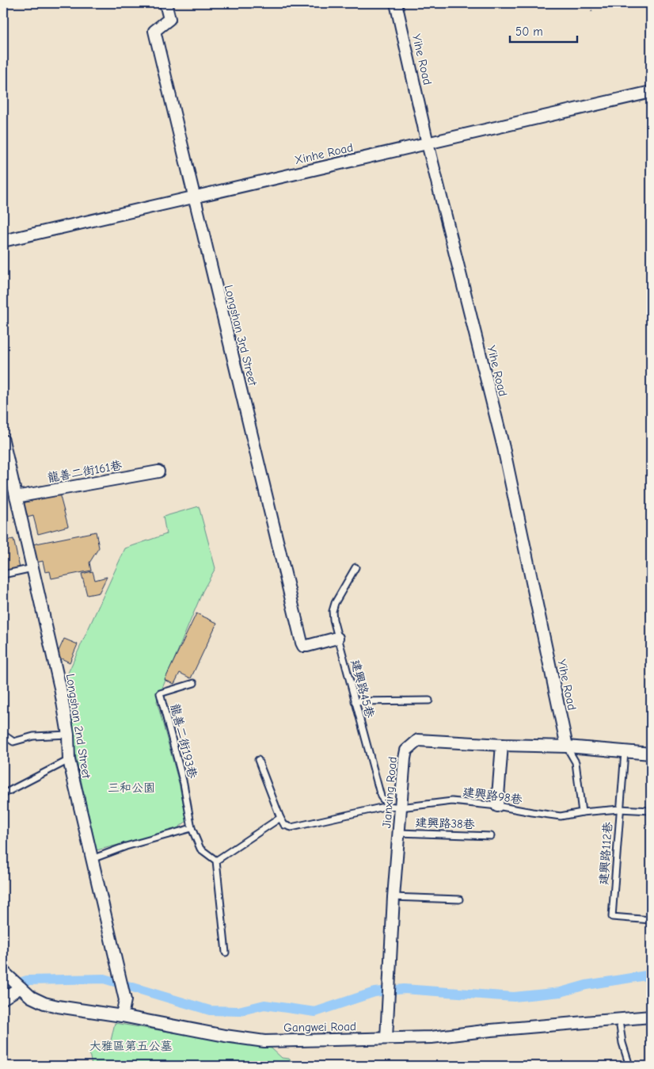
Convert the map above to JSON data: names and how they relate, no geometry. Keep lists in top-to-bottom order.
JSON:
{
  "streets": {
    "street": [
      "Yihe Road",
      "Xinhe Road",
      "Longshan 3rd Street",
      "龍善二街161巷",
      "Longshan 2nd Street",
      "Jianxing Road",
      "Gangwei Road"
    ],
    "lane": [
      "建興路45巷",
      "龍善二街193巷",
      "建興路98巷",
      "建興路38巷",
      "建興路112巷"
    ]
  },
  "crossings": [
    ["Yihe Road", "Xinhe Road"],
    ["Yihe Road", "Jianxing Road"],
    ["Xinhe Road", "Longshan 3rd Street"],
    ["Longshan 3rd Street", "建興路45巷"],
    ["龍善二街161巷", "Longshan 2nd Street"],
    ["Longshan 2nd Street", "Gangwei Road"],
    ["Jianxing Road", "建興路98巷"],
    ["Jianxing Road", "建興路38巷"],
    ["Jianxing Road", "建興路112巷"],
    ["Jianxing Road", "Gangwei Road"],
    ["建興路98巷", "建興路112巷"]
  ],
  "parks": ["三和公園", "大雅區第五公墓"],
  "scale_bar": "50 m"
}
